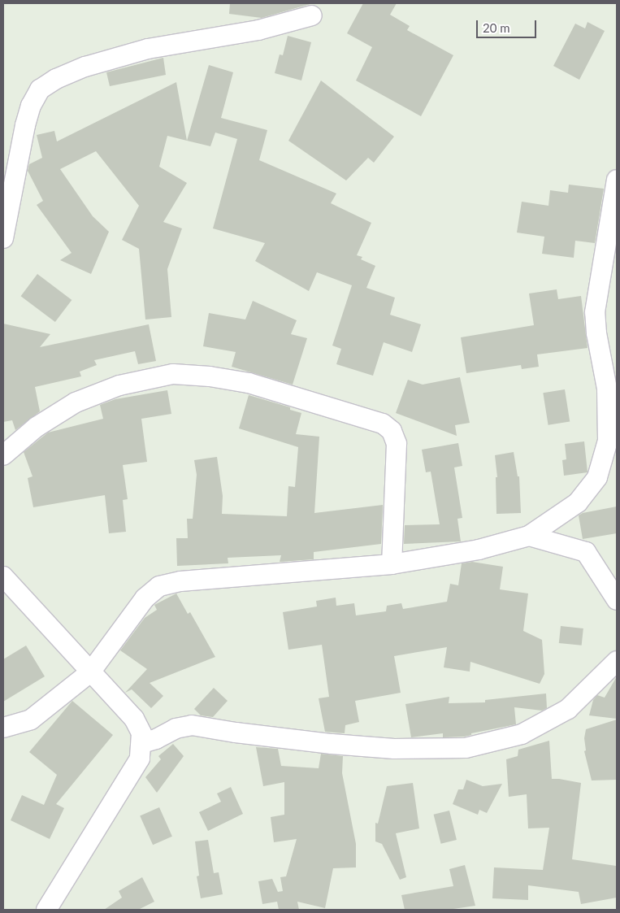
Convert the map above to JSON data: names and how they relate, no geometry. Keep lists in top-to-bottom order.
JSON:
{
  "scale_bar": "20 m"
}
